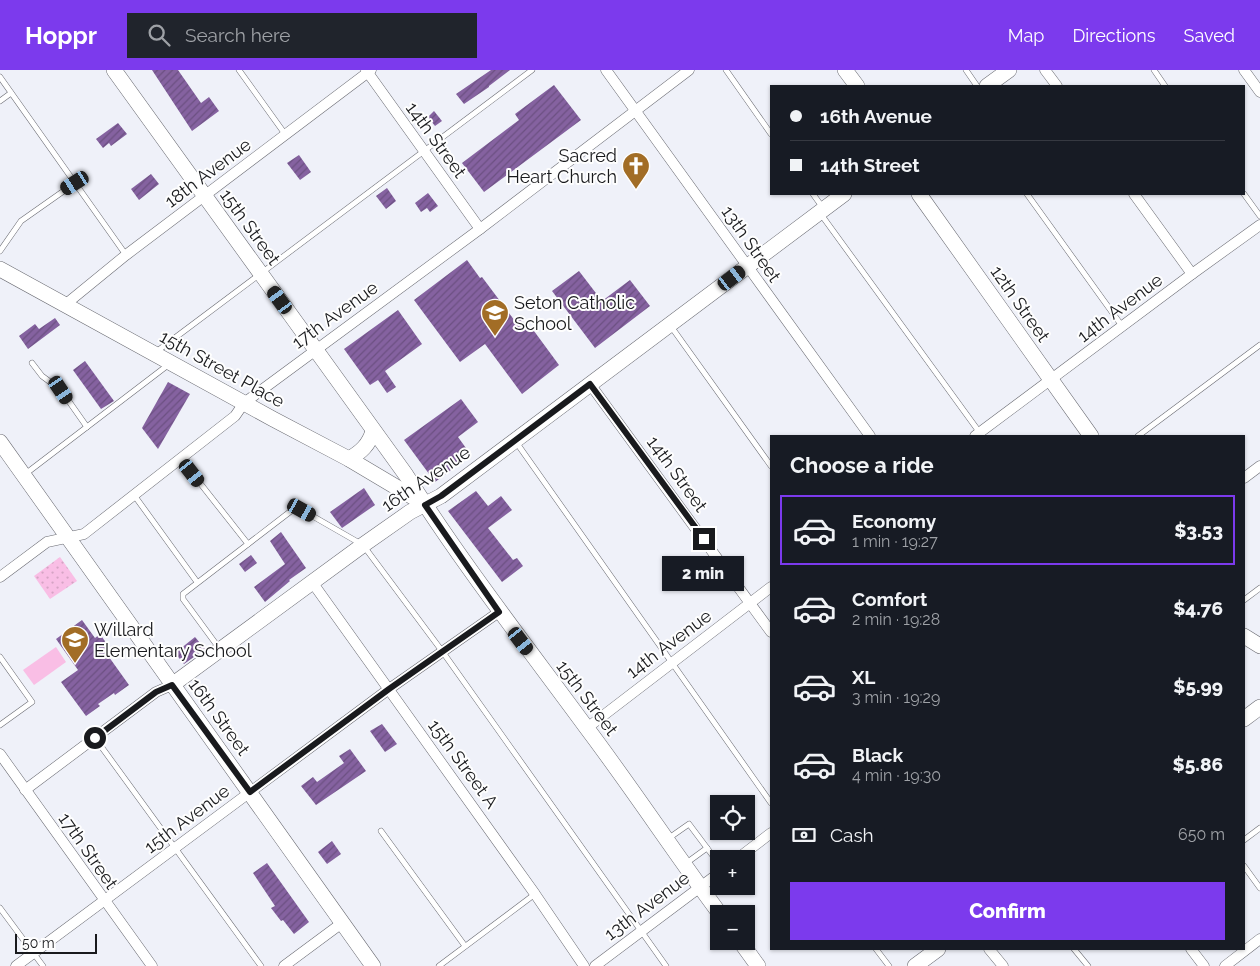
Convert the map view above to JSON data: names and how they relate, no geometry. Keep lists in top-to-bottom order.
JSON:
{
  "streets": {
    "street": [
      "14th Street",
      "18th Avenue",
      "15th Street",
      "13th Street",
      "12th Street",
      "14th Avenue",
      "17th Avenue",
      "15th Street Place",
      "16th Avenue",
      "16th Street",
      "15th Street A",
      "15th Avenue",
      "17th Street",
      "13th Avenue"
    ]
  },
  "crossings": [
    ["14th Street", "18th Avenue"],
    ["14th Street", "14th Avenue"],
    ["14th Street", "17th Avenue"],
    ["14th Street", "16th Avenue"],
    ["18th Avenue", "15th Street"],
    ["18th Avenue", "15th Street Place"],
    ["15th Street", "14th Avenue"],
    ["15th Street", "17th Avenue"],
    ["15th Street", "15th Street Place"],
    ["15th Street", "16th Avenue"],
    ["15th Street", "15th Avenue"],
    ["15th Street", "13th Avenue"],
    ["13th Street", "17th Avenue"],
    ["13th Street", "16th Avenue"],
    ["12th Street", "14th Avenue"],
    ["17th Avenue", "15th Street Place"],
    ["17th Avenue", "16th Street"],
    ["15th Street Place", "16th Avenue"],
    ["16th Avenue", "16th Street"],
    ["16th Avenue", "15th Street A"],
    ["16th Avenue", "17th Street"],
    ["16th Street", "15th Avenue"],
    ["15th Street A", "15th Avenue"],
    ["15th Avenue", "17th Street"]
  ],
  "places": {
    "church": ["Sacred Heart Church"],
    "school or university": ["Seton Catholic School", "Willard Elementary School"]
  },
  "scale_bar": "50 m",
  "page": {
    "header": "Hoppr",
    "search": "Search here",
    "nav": ["Map", "Directions", "Saved"],
    "banner": ["16th Avenue", "14th Street"],
    "heading": "Choose a ride",
    "list": [
      {
        "name": "Economy",
        "note": "1 min · 19:27",
        "value": "$3.53"
      },
      {
        "name": "Comfort",
        "note": "2 min · 19:28",
        "value": "$4.76"
      },
      {
        "name": "XL",
        "note": "3 min · 19:29",
        "value": "$5.99"
      },
      {
        "name": "Black",
        "note": "4 min · 19:30",
        "value": "$5.86"
      }
    ],
    "bubble": "2 min",
    "map_buttons": ["+", "−"],
    "pay": ["Cash", "650 m"],
    "buttons": "Confirm",
    "scale": "50 m"
  }
}
